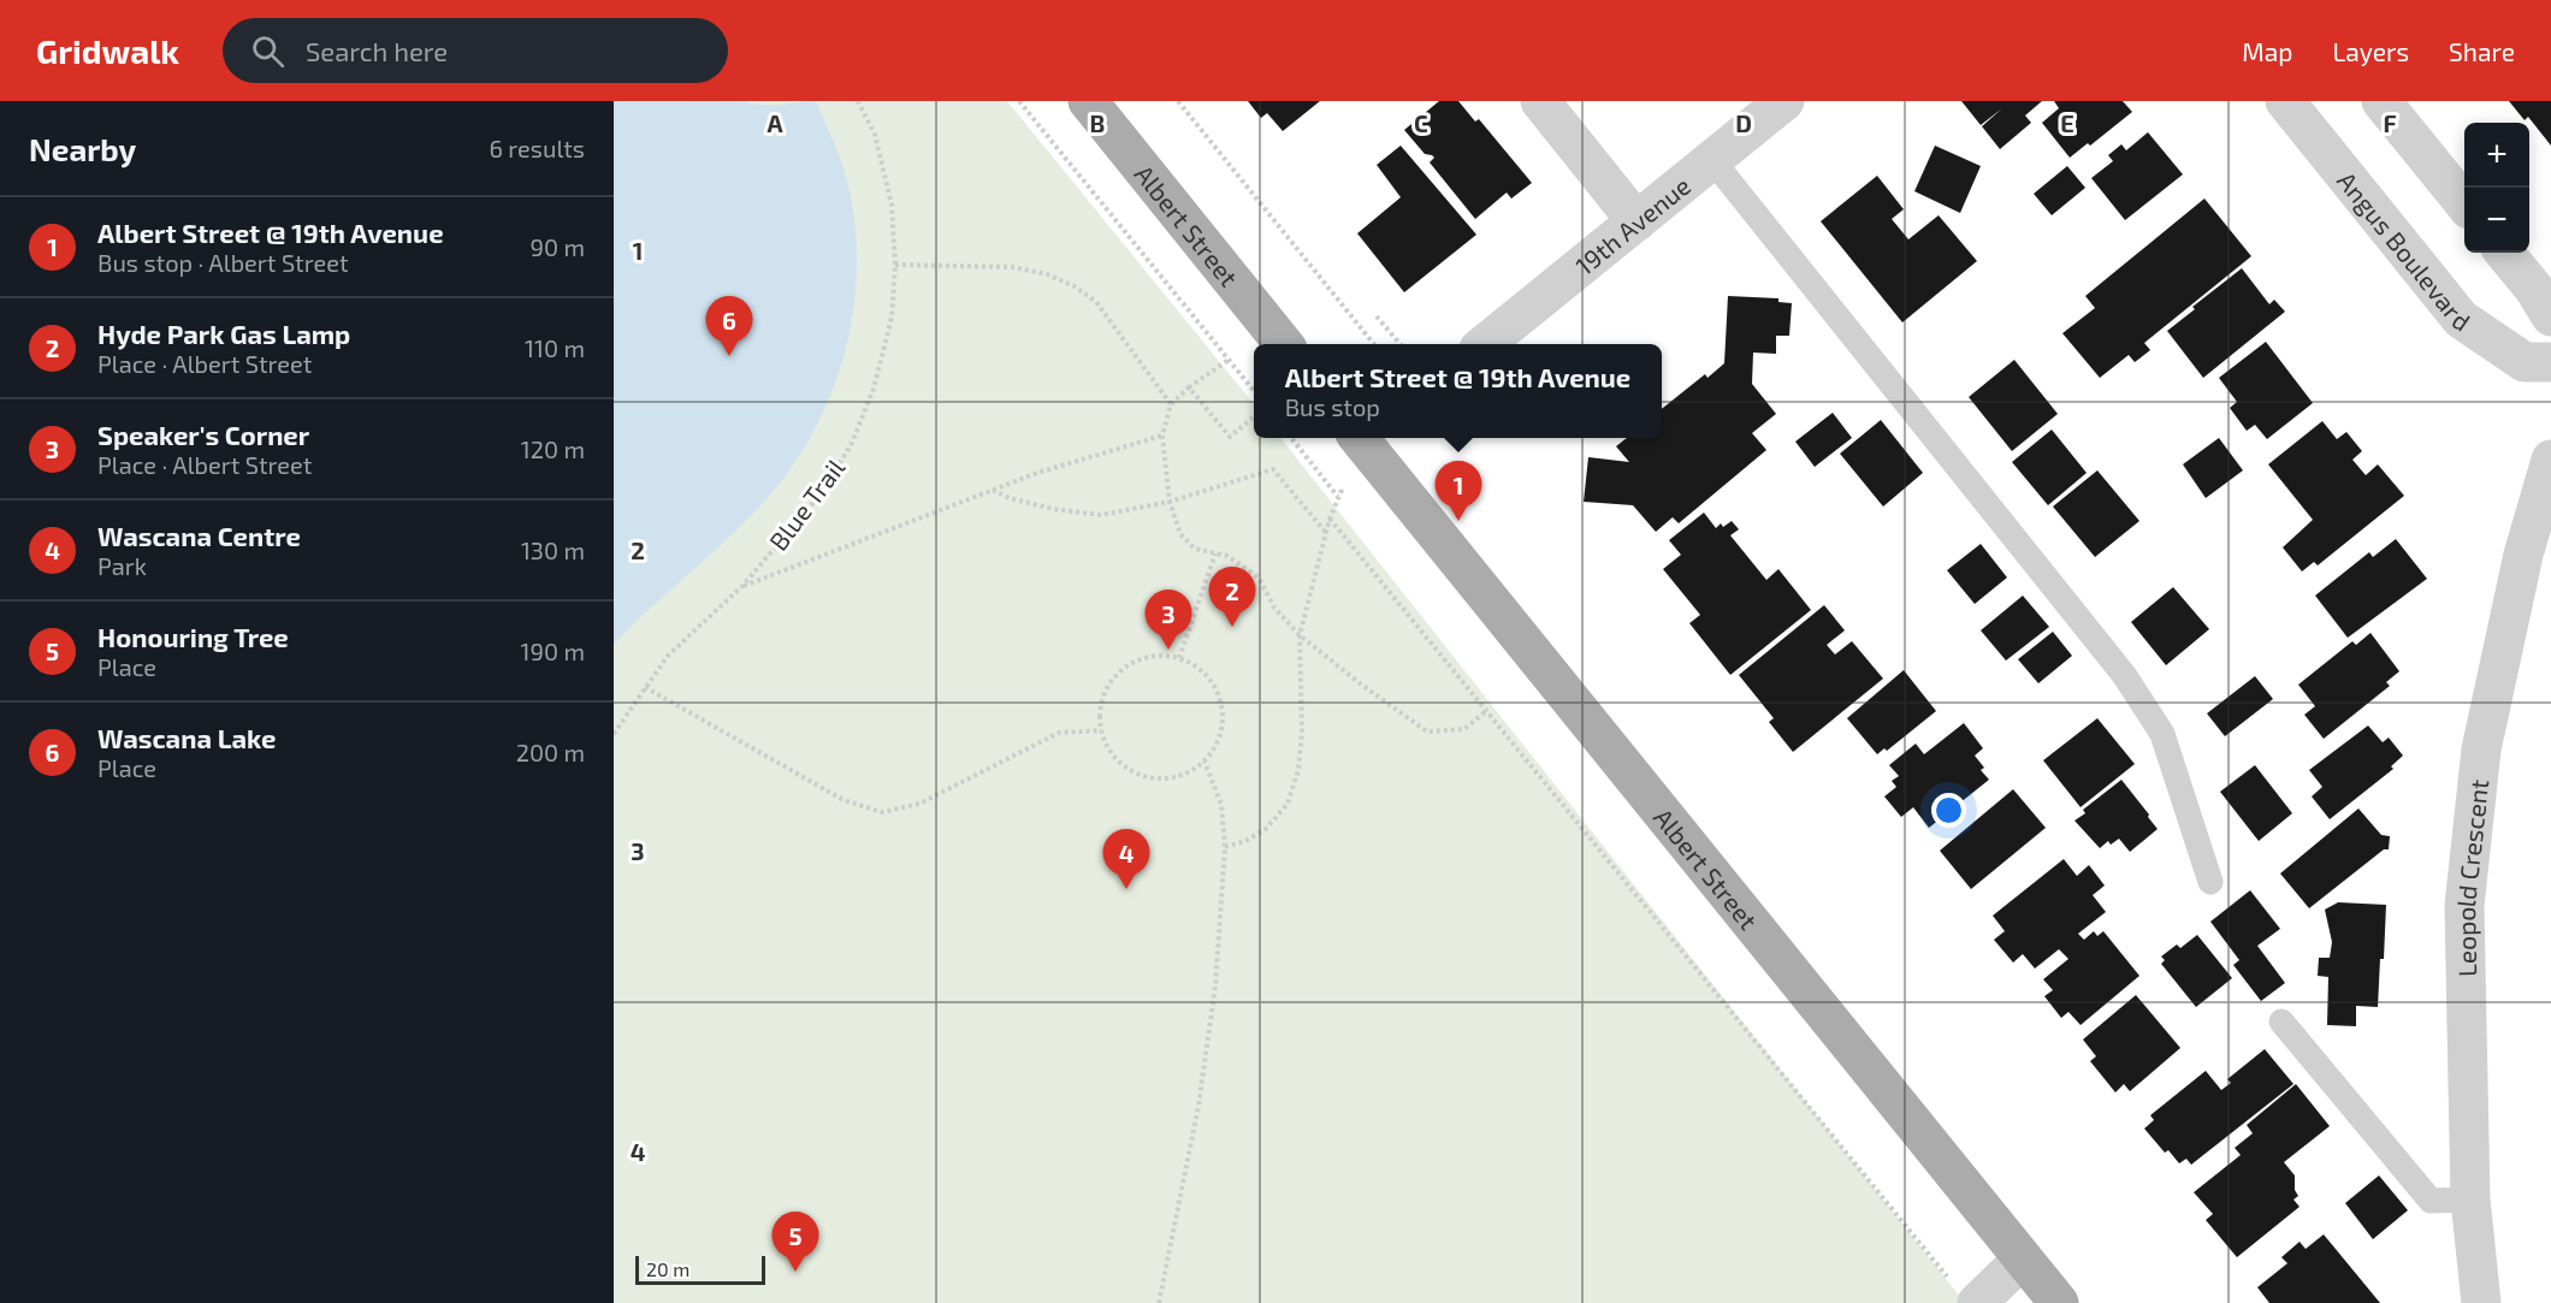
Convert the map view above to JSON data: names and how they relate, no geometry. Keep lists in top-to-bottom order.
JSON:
{
  "streets": {
    "main road": ["Albert Street"],
    "street": ["19th Avenue", "Angus Boulevard", "Leopold Crescent"],
    "path": ["Blue Trail"]
  },
  "scale_bar": "20 m",
  "page": {
    "header": "Gridwalk",
    "search": "Search here",
    "nav": ["Map", "Layers", "Share"],
    "heading": ["Nearby", "6 results"],
    "map_buttons": ["+", "−"],
    "list": [
      {
        "mark": "1",
        "name": "Albert Street @ 19th Avenue",
        "note": "Bus stop · Albert Street",
        "value": "90 m"
      },
      {
        "mark": "2",
        "name": "Hyde Park Gas Lamp",
        "note": "Place · Albert Street",
        "value": "110 m"
      },
      {
        "mark": "3",
        "name": "Speaker's Corner",
        "note": "Place · Albert Street",
        "value": "120 m"
      },
      {
        "mark": "4",
        "name": "Wascana Centre",
        "note": "Park",
        "value": "130 m"
      },
      {
        "mark": "5",
        "name": "Honouring Tree",
        "note": "Place",
        "value": "190 m"
      },
      {
        "mark": "6",
        "name": "Wascana Lake",
        "note": "Place",
        "value": "200 m"
      }
    ],
    "pins": [
      "6",
      "1",
      "2",
      "3",
      "4",
      "5"
    ],
    "popup": ["Albert Street @ 19th Avenue", "Bus stop"],
    "scale": "20 m"
  },
  "grid": {
    "columns": [
      "A",
      "B",
      "C",
      "D",
      "E",
      "F"
    ],
    "rows": [
      "1",
      "2",
      "3",
      "4"
    ]
  }
}
